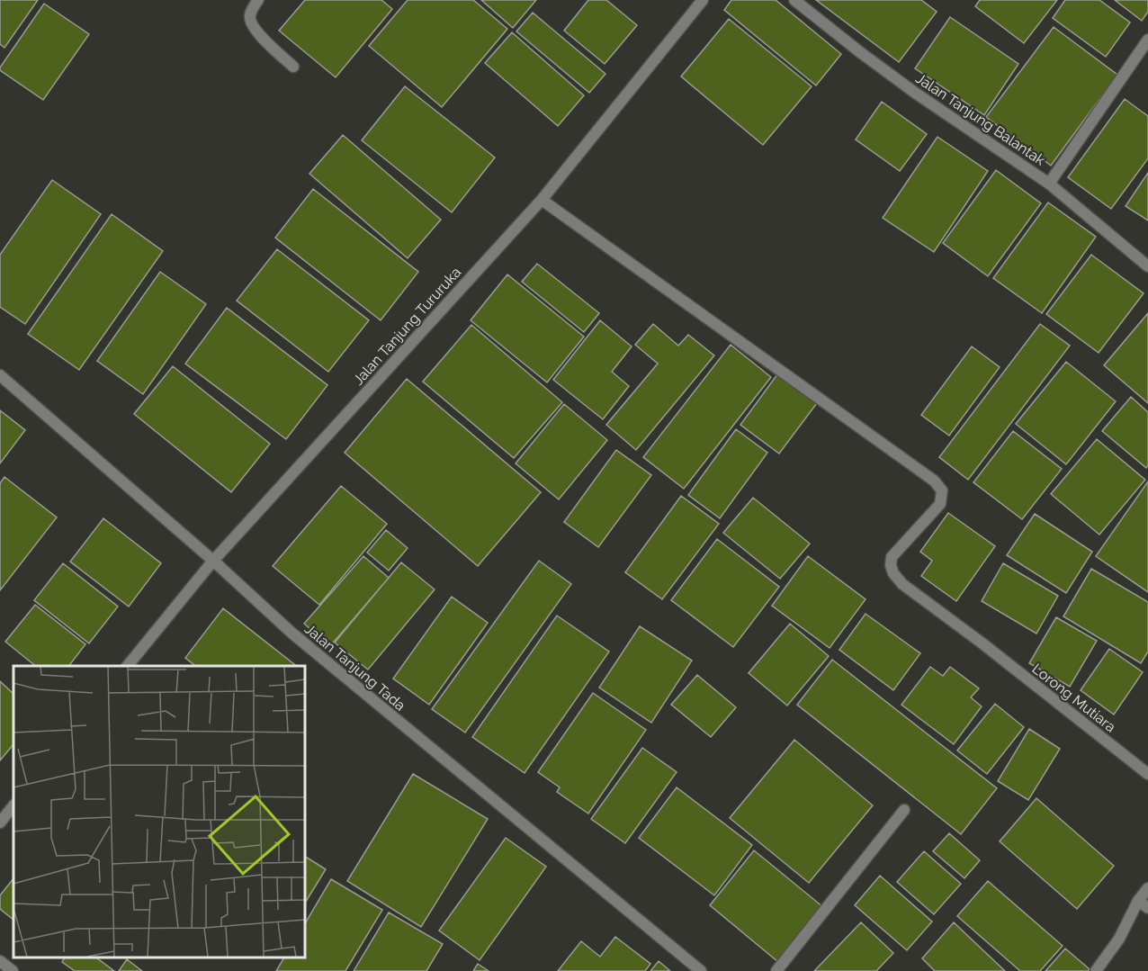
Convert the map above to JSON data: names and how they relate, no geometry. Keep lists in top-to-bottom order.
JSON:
{
  "streets": {
    "street": [
      "Jalan Tanjung Balantak",
      "Jalan Tanjung Tururuka",
      "Jalan Tanjung Tada",
      "Lorong Mutiara"
    ]
  },
  "crossings": [
    ["Jalan Tanjung Tururuka", "Jalan Tanjung Tada"],
    ["Jalan Tanjung Tururuka", "Lorong Mutiara"]
  ]
}
